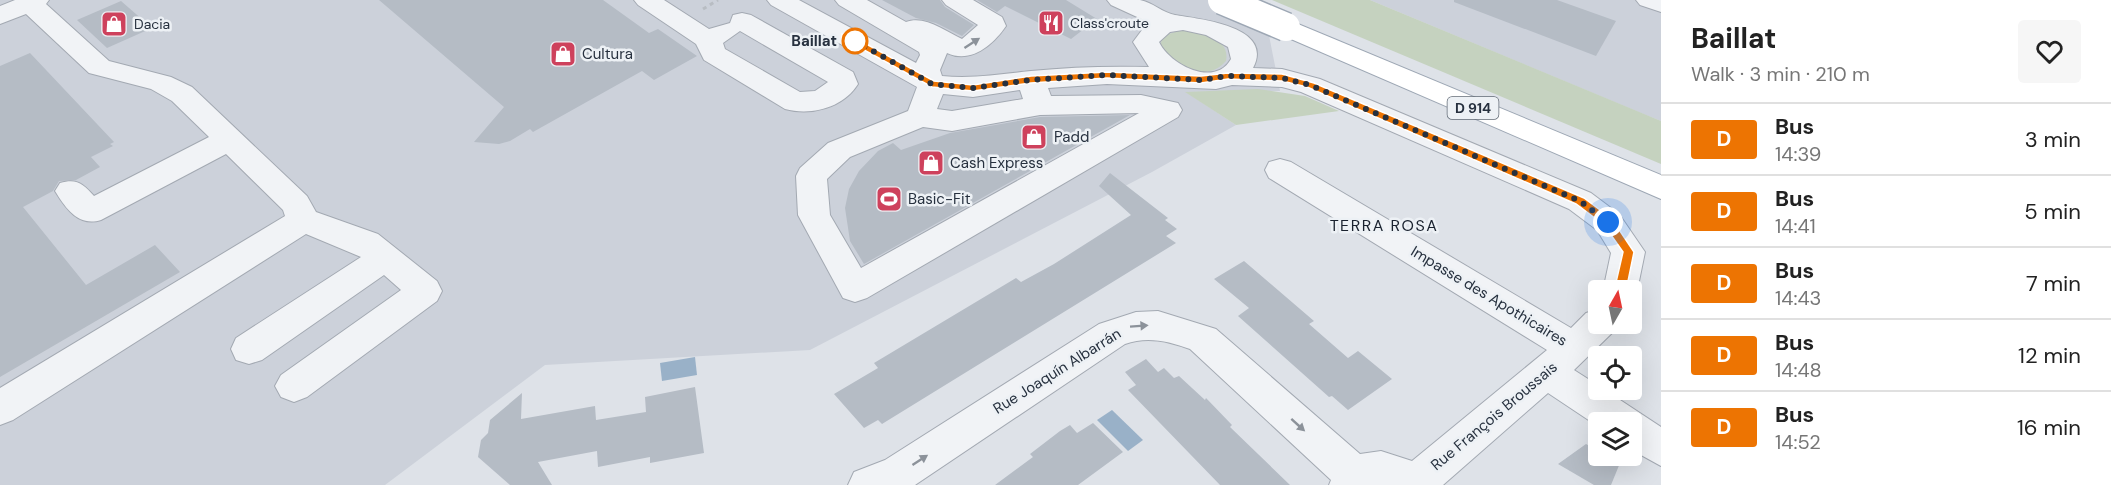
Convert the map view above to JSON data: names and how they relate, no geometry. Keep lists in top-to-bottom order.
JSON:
{
  "streets": {
    "main road": ["D 914"],
    "street": ["Impasse des Apothicaires", "Rue Joaquín Albarrán", "Rue François Broussais"]
  },
  "crossings": [
    ["Impasse des Apothicaires", "Rue François Broussais"]
  ],
  "districts": ["TERRA ROSA"],
  "places": {
    "restaurant": ["Class'croute"],
    "shop": [
      "Dacia",
      "Cultura",
      "Padd",
      "Cash Express"
    ],
    "other": ["Baillat"],
    "sports": ["Basic-Fit"]
  },
  "lines": ["bus line D"],
  "north": "top",
  "page": {
    "heading": ["Baillat", "Walk · 3 min · 210 m"],
    "list": [
      {
        "mark": "D",
        "name": "Bus",
        "note": "14:39",
        "value": "3 min"
      },
      {
        "mark": "D",
        "name": "Bus",
        "note": "14:41",
        "value": "5 min"
      },
      {
        "mark": "D",
        "name": "Bus",
        "note": "14:43",
        "value": "7 min"
      },
      {
        "mark": "D",
        "name": "Bus",
        "note": "14:48",
        "value": "12 min"
      },
      {
        "mark": "D",
        "name": "Bus",
        "note": "14:52",
        "value": "16 min"
      }
    ]
  }
}
